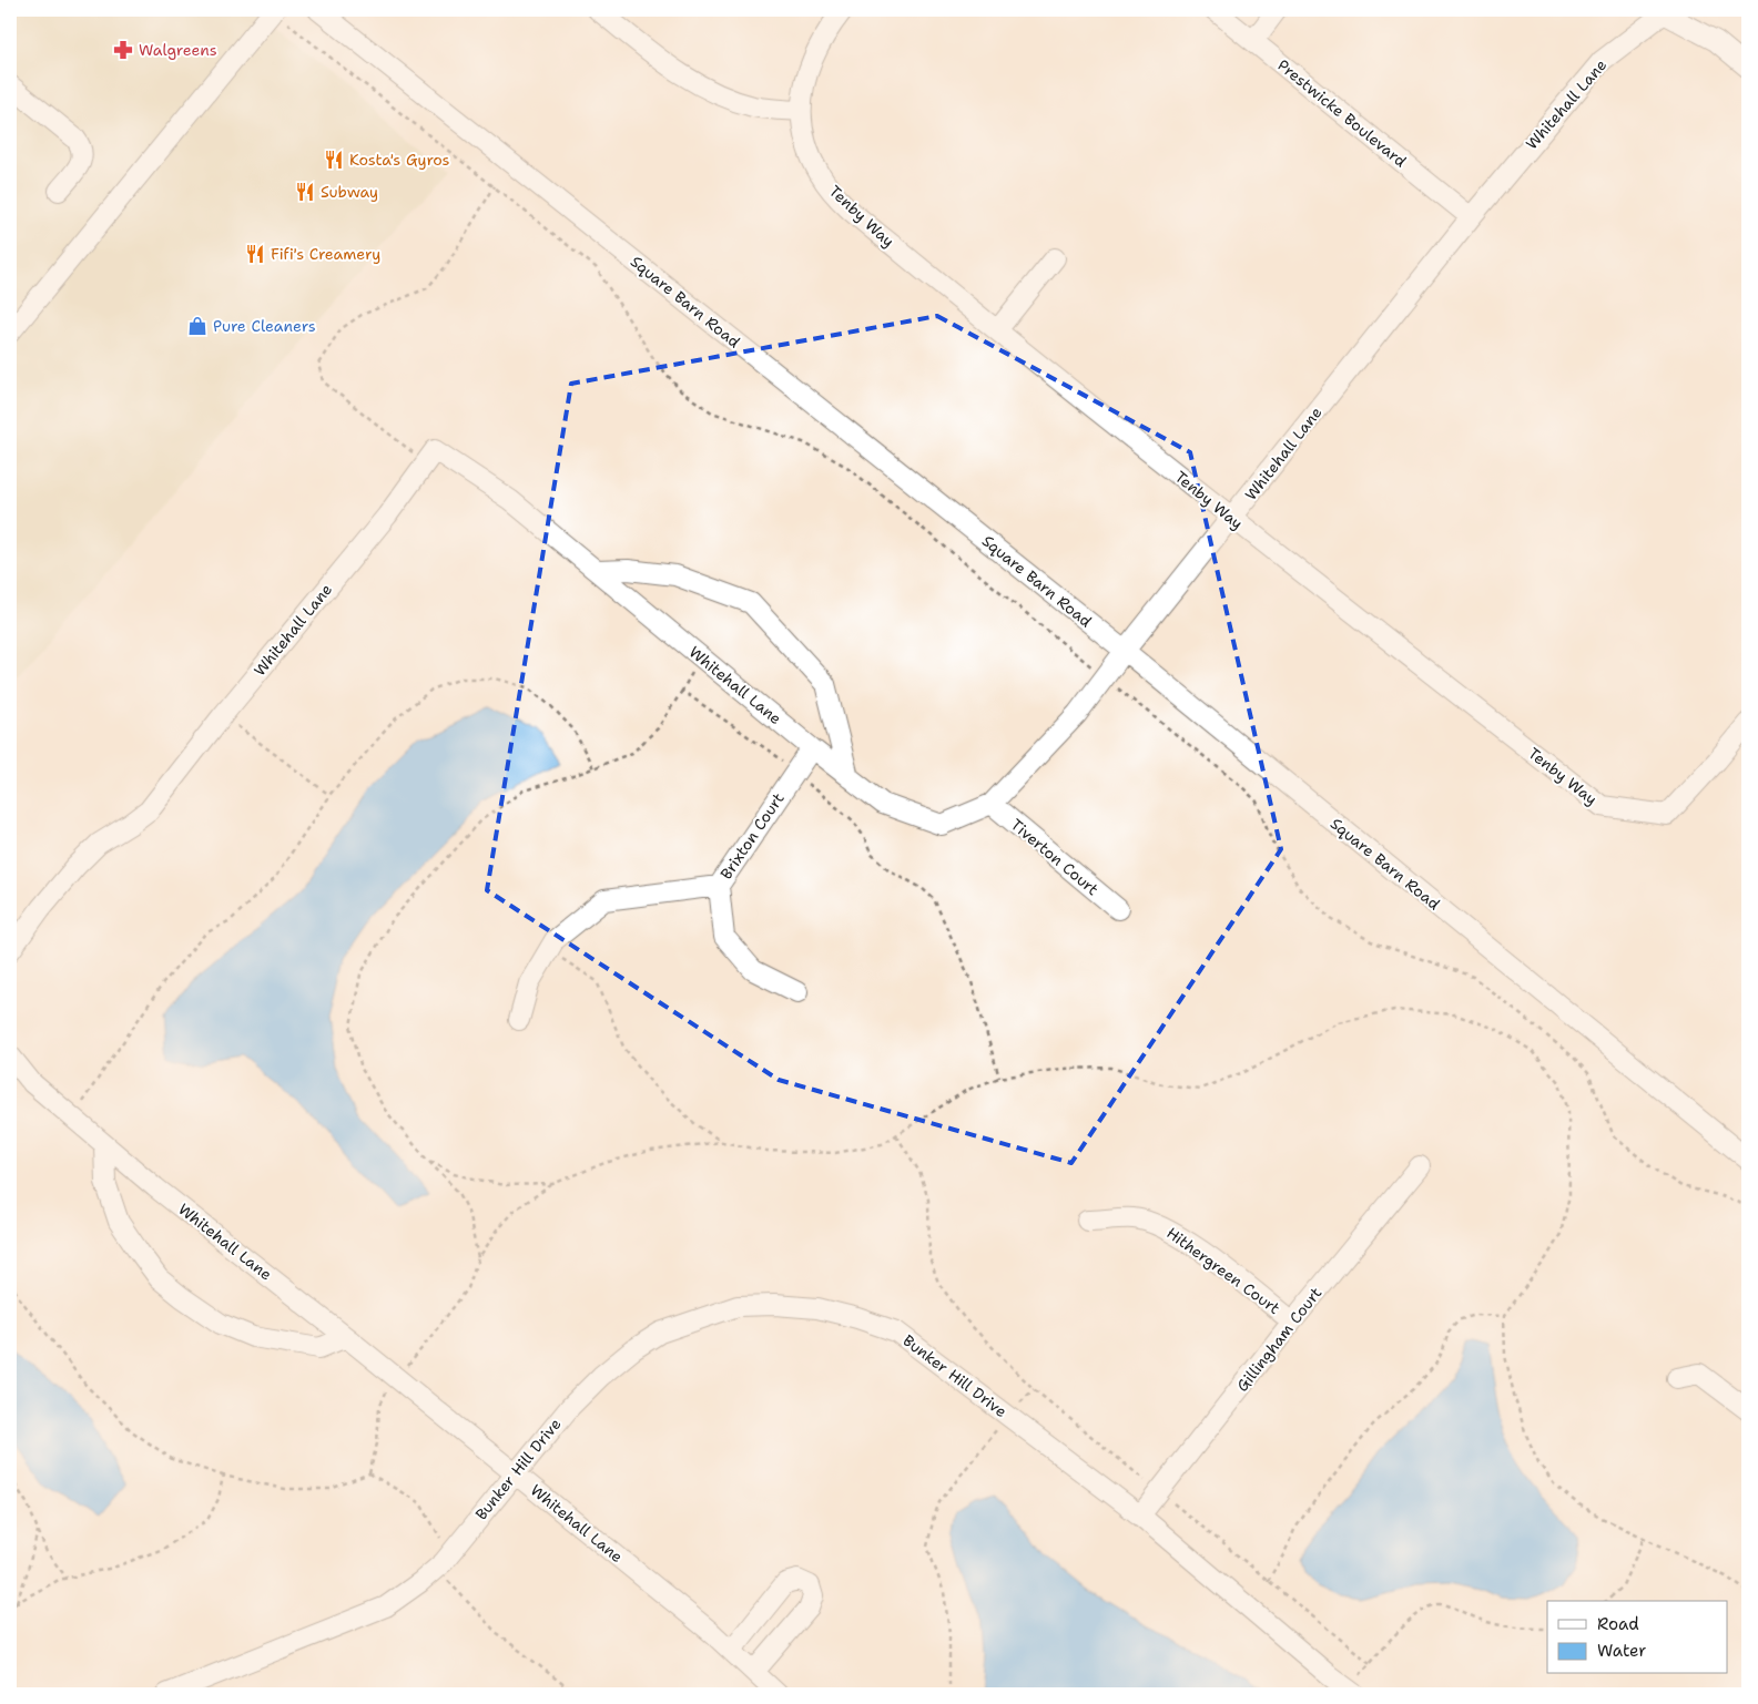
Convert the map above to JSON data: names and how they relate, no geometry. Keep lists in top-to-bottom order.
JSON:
{
  "streets": {
    "street": [
      "Whitehall Lane",
      "Prestwicke Boulevard",
      "Tenby Way",
      "Square Barn Road",
      "Brixton Court",
      "Tiverton Court",
      "Hithergreen Court",
      "Gillingham Court",
      "Bunker Hill Drive"
    ]
  },
  "crossings": [
    ["Whitehall Lane", "Prestwicke Boulevard"],
    ["Whitehall Lane", "Tenby Way"],
    ["Whitehall Lane", "Square Barn Road"],
    ["Whitehall Lane", "Brixton Court"],
    ["Whitehall Lane", "Tiverton Court"],
    ["Whitehall Lane", "Bunker Hill Drive"],
    ["Hithergreen Court", "Gillingham Court"],
    ["Gillingham Court", "Bunker Hill Drive"]
  ],
  "places": {
    "pharmacy": ["Walgreens"],
    "restaurant": ["Kosta's Gyros", "Subway", "Fifi's Creamery"],
    "shop": ["Pure Cleaners"]
  },
  "legend": ["Road", "Water"]
}
